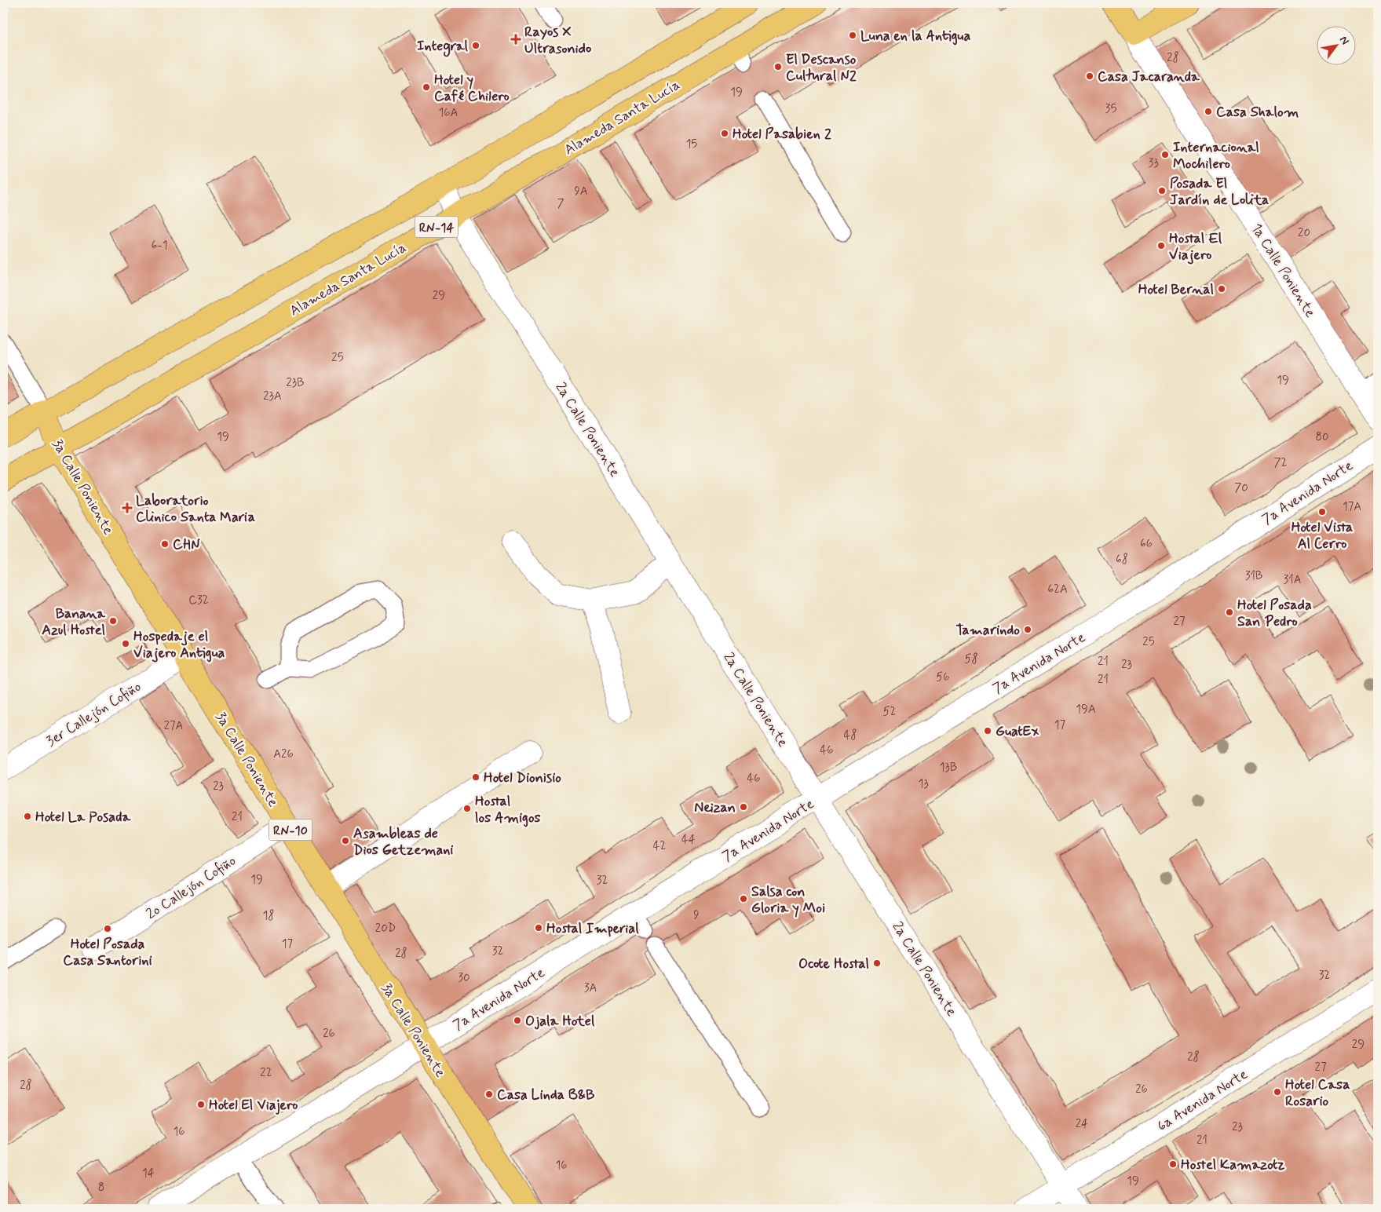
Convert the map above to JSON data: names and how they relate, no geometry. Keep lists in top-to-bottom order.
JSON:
{
  "streets": {
    "main road": [
      "Alameda Santa Lucía",
      "RN-14",
      "1a Calle Poniente",
      "3a Calle Poniente",
      "RN-10"
    ],
    "street": [
      "2a Calle Poniente",
      "7a Avenida Norte",
      "3er Callejón Cofiño",
      "2o Callejón Cofiño",
      "6a Avenida Norte"
    ]
  },
  "crossings": [
    ["Alameda Santa Lucía", "2a Calle Poniente"],
    ["Alameda Santa Lucía", "3a Calle Poniente"],
    ["RN-14", "2a Calle Poniente"],
    ["RN-14", "3a Calle Poniente"],
    ["2a Calle Poniente", "7a Avenida Norte"],
    ["2a Calle Poniente", "6a Avenida Norte"],
    ["3a Calle Poniente", "7a Avenida Norte"],
    ["3a Calle Poniente", "3er Callejón Cofiño"],
    ["3a Calle Poniente", "2o Callejón Cofiño"]
  ],
  "places": {
    "other": [
      "Luna en la Antigua",
      "Integral",
      "El Descanso Cultural N2",
      "Casa Jacaranda",
      "Hotel y Café Chilero",
      "Casa Shalom",
      "Hotel Pasabien 2",
      "Internacional Mochilero",
      "Posada El Jardín de Lolita",
      "Hostal El Viajero",
      "Hotel Bernal",
      "Hotel Vista Al Cerro",
      "CHN",
      "Hotel Posada San Pedro",
      "Banana Azul Hostel",
      "Tamarindo",
      "Hospedaje el Viajero Antigua",
      "GuatEx",
      "Hotel Dionisio",
      "Neizan",
      "Hostal los Amigos",
      "Hotel La Posada",
      "Asambleas de Dios Getzemani",
      "Salsa con Gloria y Moi",
      "Hostal Imperial",
      "Hotel Posada Casa Santorini",
      "Ocote Hostal",
      "Ojala Hotel",
      "Hotel Casa Rosario",
      "Casa Linda B&B",
      "Hotel El Viajero",
      "Hostel Kamazotz"
    ],
    "health": ["Rayos X Ultrasonido", "Laboratorio Clinico Santa Maria"]
  },
  "house_numbers": [
    "28",
    "19",
    "35",
    "16A",
    "15",
    "33",
    "9A",
    "7",
    "20",
    "6-1",
    "29",
    "25",
    "19",
    "23B",
    "23A",
    "19",
    "80",
    "72",
    "70",
    "17A",
    "66",
    "68",
    "31B",
    "31A",
    "62A",
    "C32",
    "27",
    "25",
    "58",
    "21",
    "23",
    "56",
    "21",
    "19A",
    "52",
    "17",
    "27A",
    "48",
    "46",
    "A26",
    "13B",
    "46",
    "13",
    "23",
    "21",
    "44",
    "42",
    "19",
    "32",
    "9",
    "18",
    "20D",
    "17",
    "32",
    "28",
    "32",
    "30",
    "3A",
    "26",
    "29",
    "28",
    "27",
    "22",
    "28",
    "26",
    "24",
    "23",
    "16",
    "21",
    "16",
    "14",
    "19",
    "8"
  ],
  "north": "top right"
}
